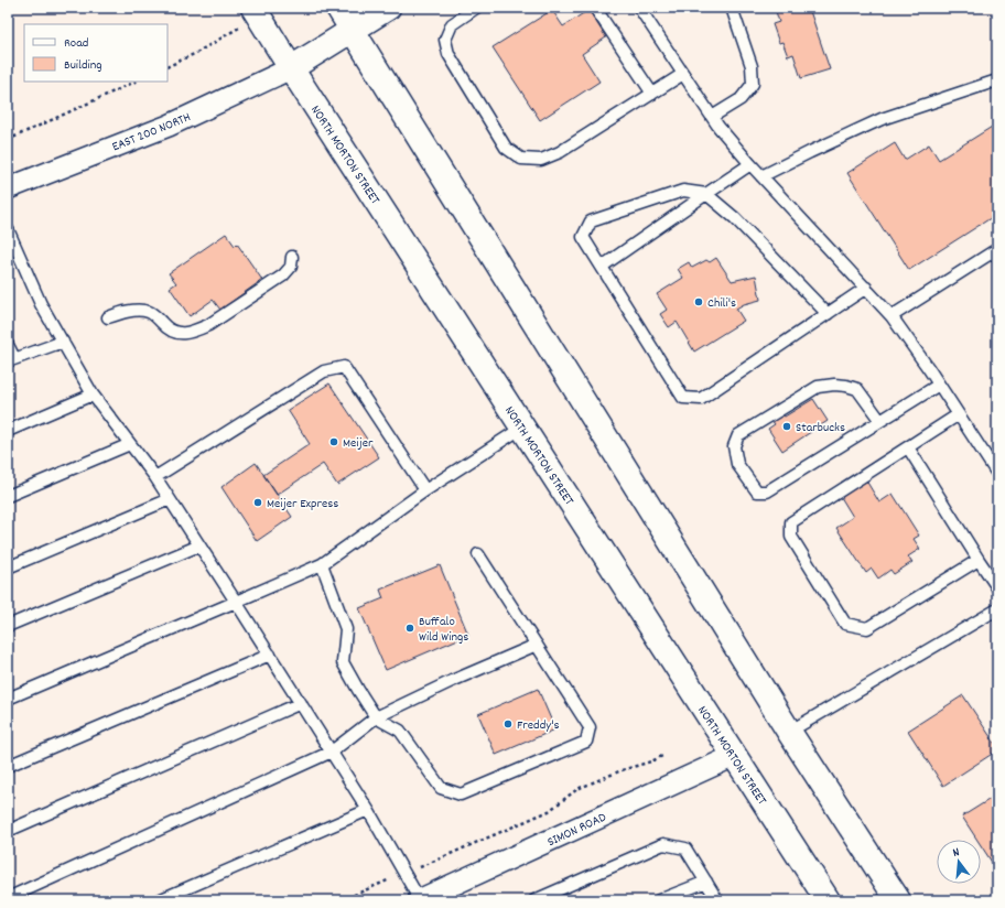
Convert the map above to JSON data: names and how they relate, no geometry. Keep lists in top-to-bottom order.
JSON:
{
  "streets": {
    "main road": ["NORTH MORTON STREET"],
    "street": ["EAST 200 NORTH", "SIMON ROAD"]
  },
  "crossings": [
    ["EAST 200 NORTH", "NORTH MORTON STREET"],
    ["NORTH MORTON STREET", "SIMON ROAD"]
  ],
  "places": [
    "Chili's",
    "Starbucks",
    "Meijer",
    "Meijer Express",
    "Buffalo Wild Wings",
    "Freddy's"
  ],
  "legend": ["Road", "Building"],
  "north": "top"
}
